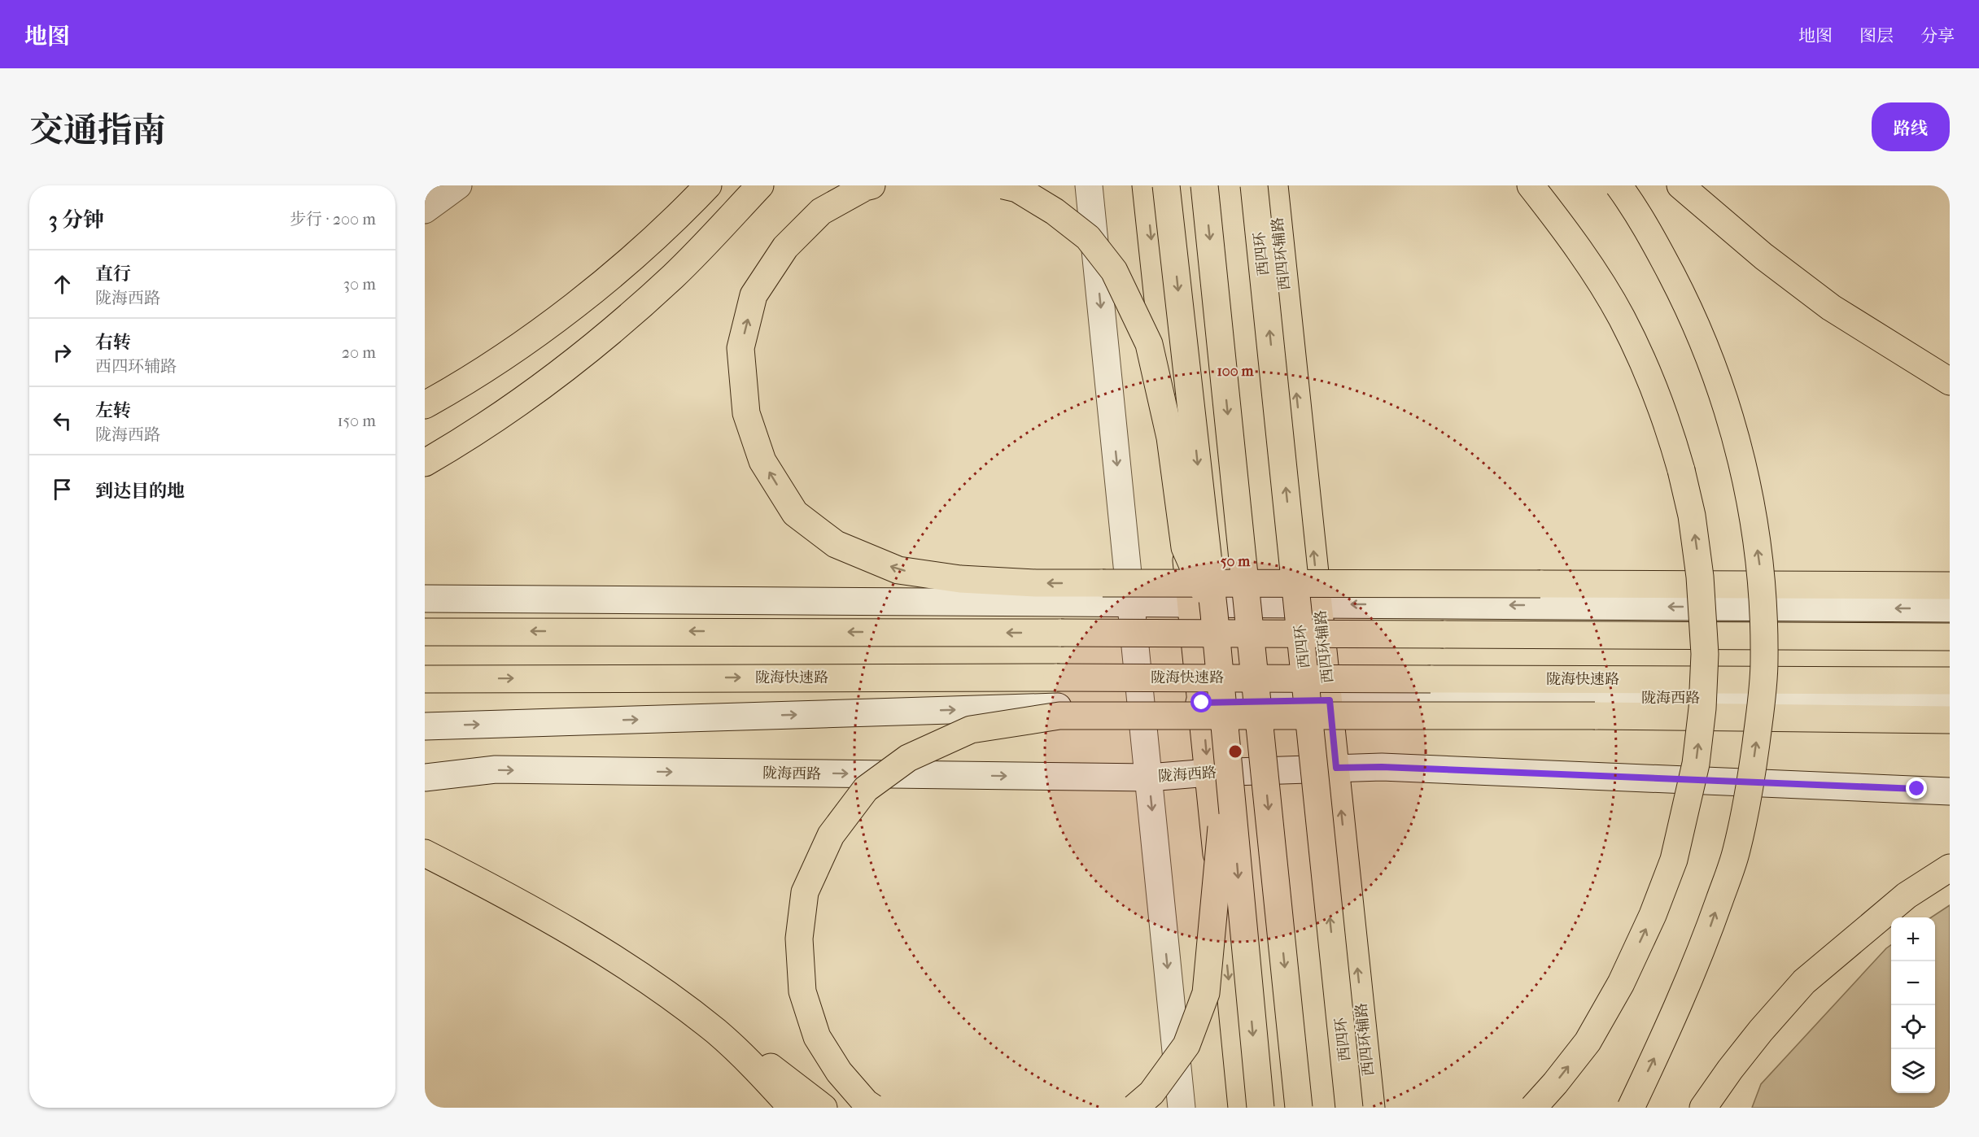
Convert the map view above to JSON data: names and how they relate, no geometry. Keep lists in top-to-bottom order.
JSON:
{
  "streets": {
    "main road": [
      "西四环",
      "西四环辅路",
      "陇海快速路",
      "陇海西路"
    ]
  },
  "crossings": [
    ["西四环辅路", "陇海西路"]
  ],
  "page": {
    "header": "地图",
    "nav": ["地图", "图层", "分享"],
    "title": "交通指南",
    "buttons": "路线",
    "heading": ["3 分钟", "步行 · 200 m"],
    "list": [
      ["直行", "陇海西路", "30 m"],
      ["右转", "西四环辅路", "20 m"],
      ["左转", "陇海西路", "150 m"],
      "到达目的地"
    ],
    "map_buttons": ["+", "−"]
  },
  "rings": ["100 m", "50 m"]
}
